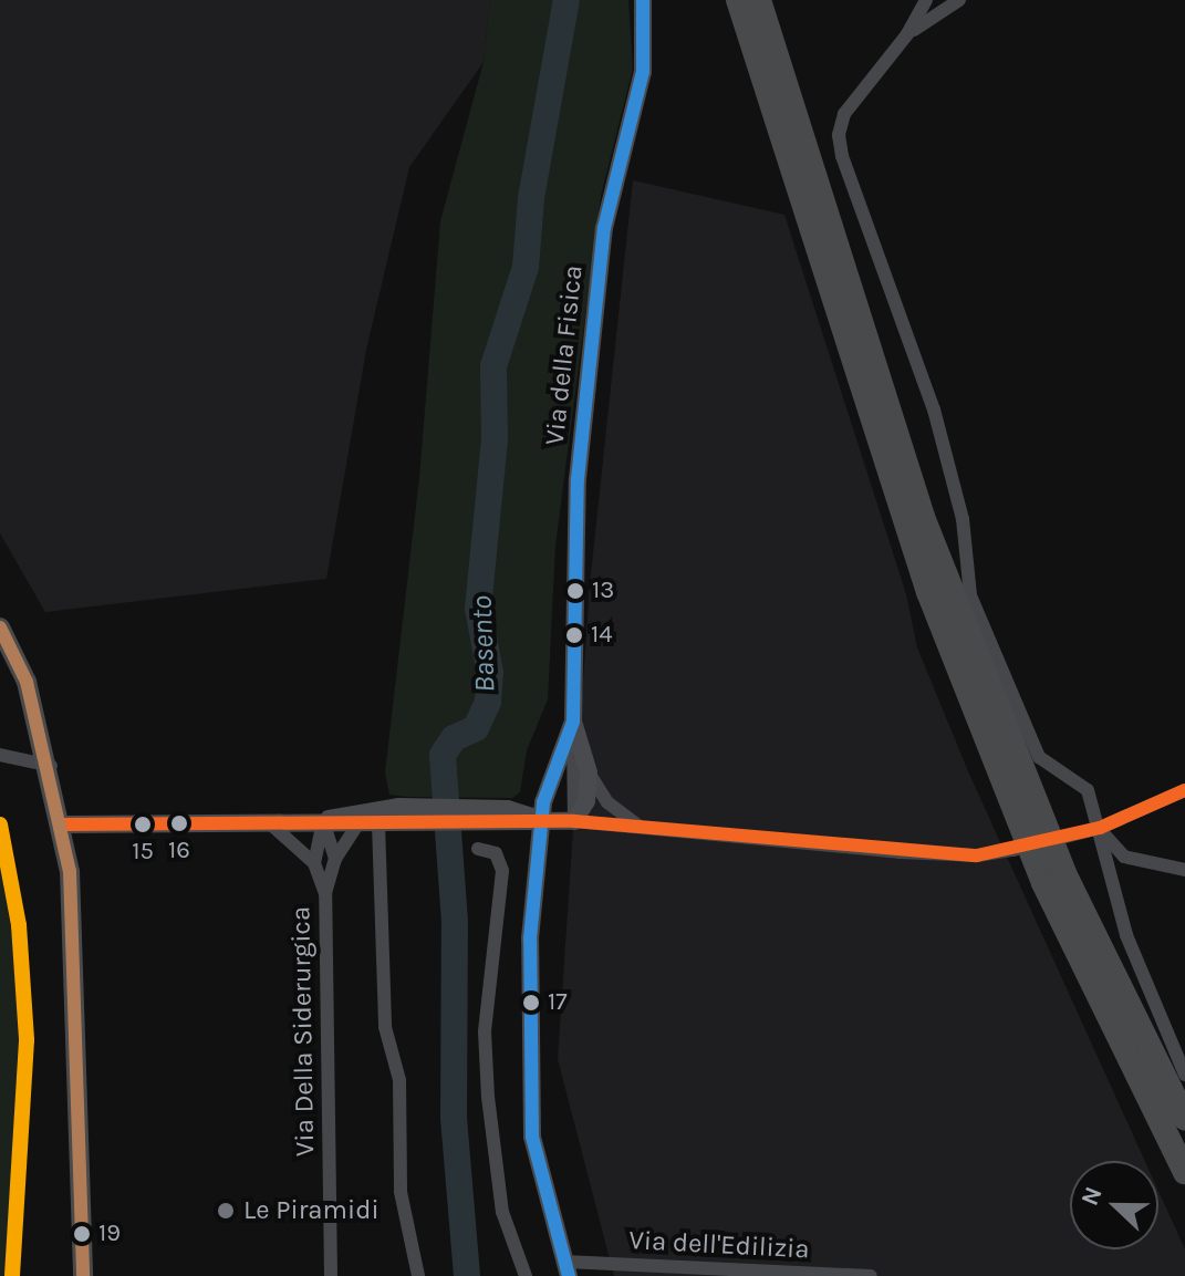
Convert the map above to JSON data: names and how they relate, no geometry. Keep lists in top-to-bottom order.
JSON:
{
  "streets": {
    "street": ["Via della Fisica", "Via Della Siderurgica", "Via dell'Edilizia"]
  },
  "crossings": [
    ["Via della Fisica", "Via dell'Edilizia"]
  ],
  "water": ["Basento"],
  "places": [
    "13",
    "14",
    "16",
    "15",
    "17",
    "Le Piramidi",
    "19"
  ],
  "lines": ["transit line 16"],
  "north": "left"
}
